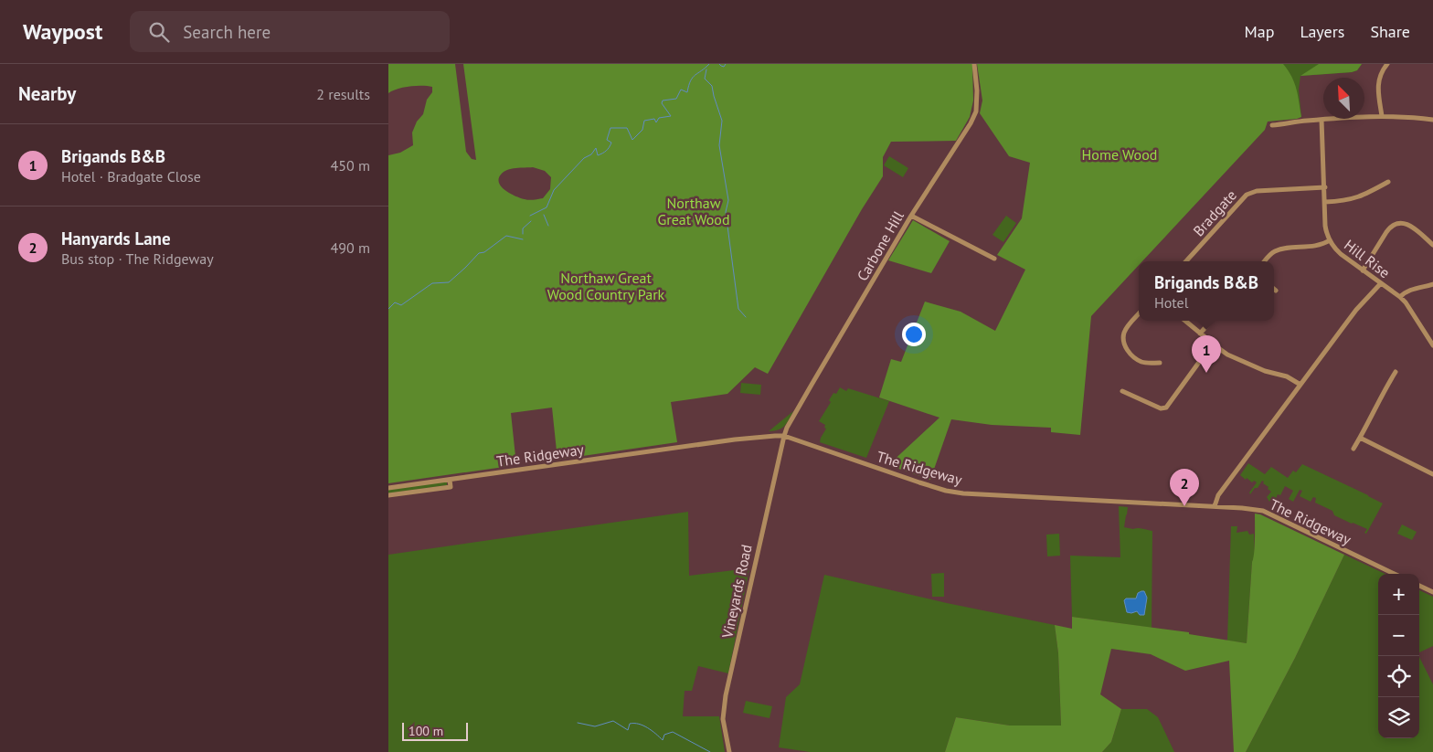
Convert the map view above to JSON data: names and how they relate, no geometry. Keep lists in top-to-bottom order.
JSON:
{
  "streets": {
    "street": [
      "Bradgate",
      "Carbone Hill",
      "Hill Rise",
      "The Ridgeway",
      "Vineyards Road"
    ]
  },
  "crossings": [
    ["Bradgate", "Hill Rise"],
    ["Carbone Hill", "The Ridgeway"],
    ["Carbone Hill", "Vineyards Road"],
    ["The Ridgeway", "Vineyards Road"]
  ],
  "parks": ["Home Wood", "Northaw Great Wood", "Northaw Great Wood Country Park"],
  "scale_bar": "100 m",
  "north": "top left",
  "page": {
    "header": "Waypost",
    "search": "Search here",
    "nav": ["Map", "Layers", "Share"],
    "heading": ["Nearby", "2 results"],
    "list": [
      {
        "mark": "1",
        "name": "Brigands B&B",
        "note": "Hotel · Bradgate Close",
        "value": "450 m"
      },
      {
        "mark": "2",
        "name": "Hanyards Lane",
        "note": "Bus stop · The Ridgeway",
        "value": "490 m"
      }
    ],
    "popup": ["Brigands B&B", "Hotel"],
    "pins": ["1", "2"],
    "map_buttons": ["+", "−"],
    "scale": "100 m"
  }
}
